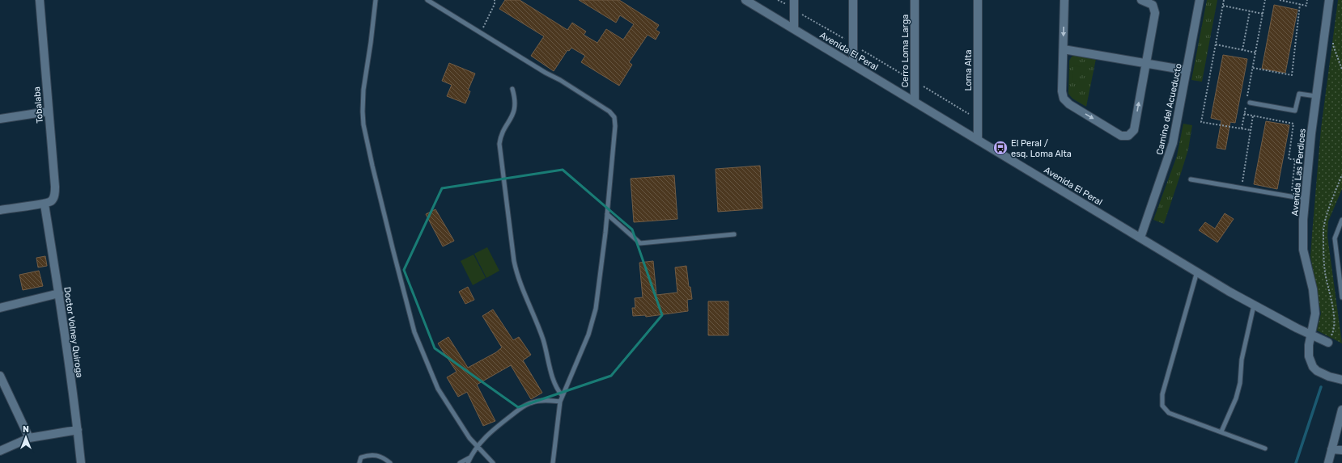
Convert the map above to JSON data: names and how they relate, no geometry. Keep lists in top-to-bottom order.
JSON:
{
  "streets": {
    "street": [
      "Avenida El Peral",
      "Cerro Loma Larga",
      "Loma Alta",
      "Tobalaba",
      "Camino del Acueducto",
      "Avenida Las Perdices",
      "Doctor Volney Quiroga"
    ]
  },
  "crossings": [
    ["Avenida El Peral", "Cerro Loma Larga"],
    ["Avenida El Peral", "Loma Alta"],
    ["Avenida El Peral", "Camino del Acueducto"],
    ["Avenida El Peral", "Avenida Las Perdices"],
    ["Tobalaba", "Doctor Volney Quiroga"]
  ],
  "places": {
    "bus stop": ["El Peral / esq. Loma Alta"]
  },
  "north": "top"
}
